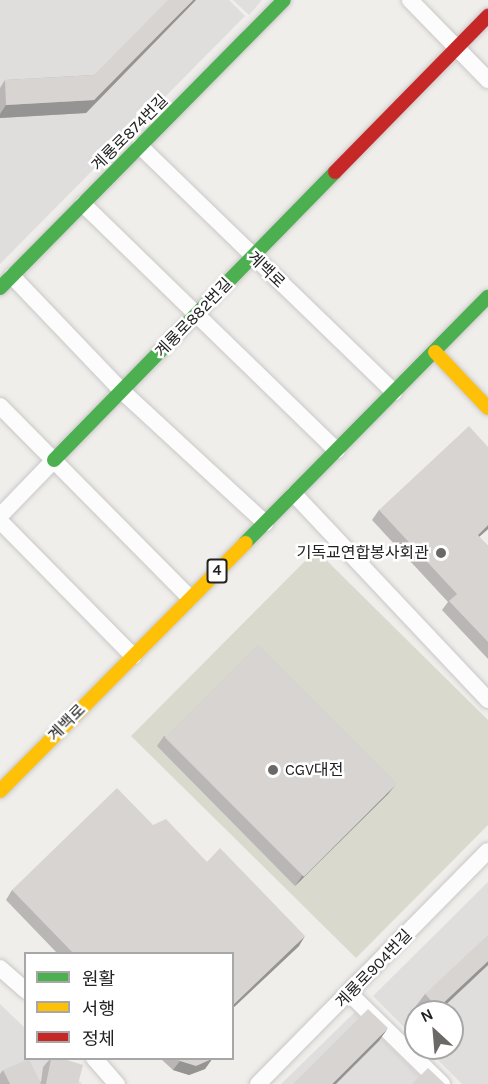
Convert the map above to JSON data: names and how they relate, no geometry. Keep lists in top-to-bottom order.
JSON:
{
  "streets": {
    "street": [
      "계룡로874번길",
      "계백로",
      "계룡로882번길",
      "4",
      "계룡로904번길"
    ]
  },
  "crossings": [
    ["계룡로874번길", "계백로"],
    ["계백로", "계룡로882번길"]
  ],
  "places": ["기독교연합봉사회관", "CGV대전"],
  "legend": ["원활", "서행", "정체"],
  "north": "top left"
}
